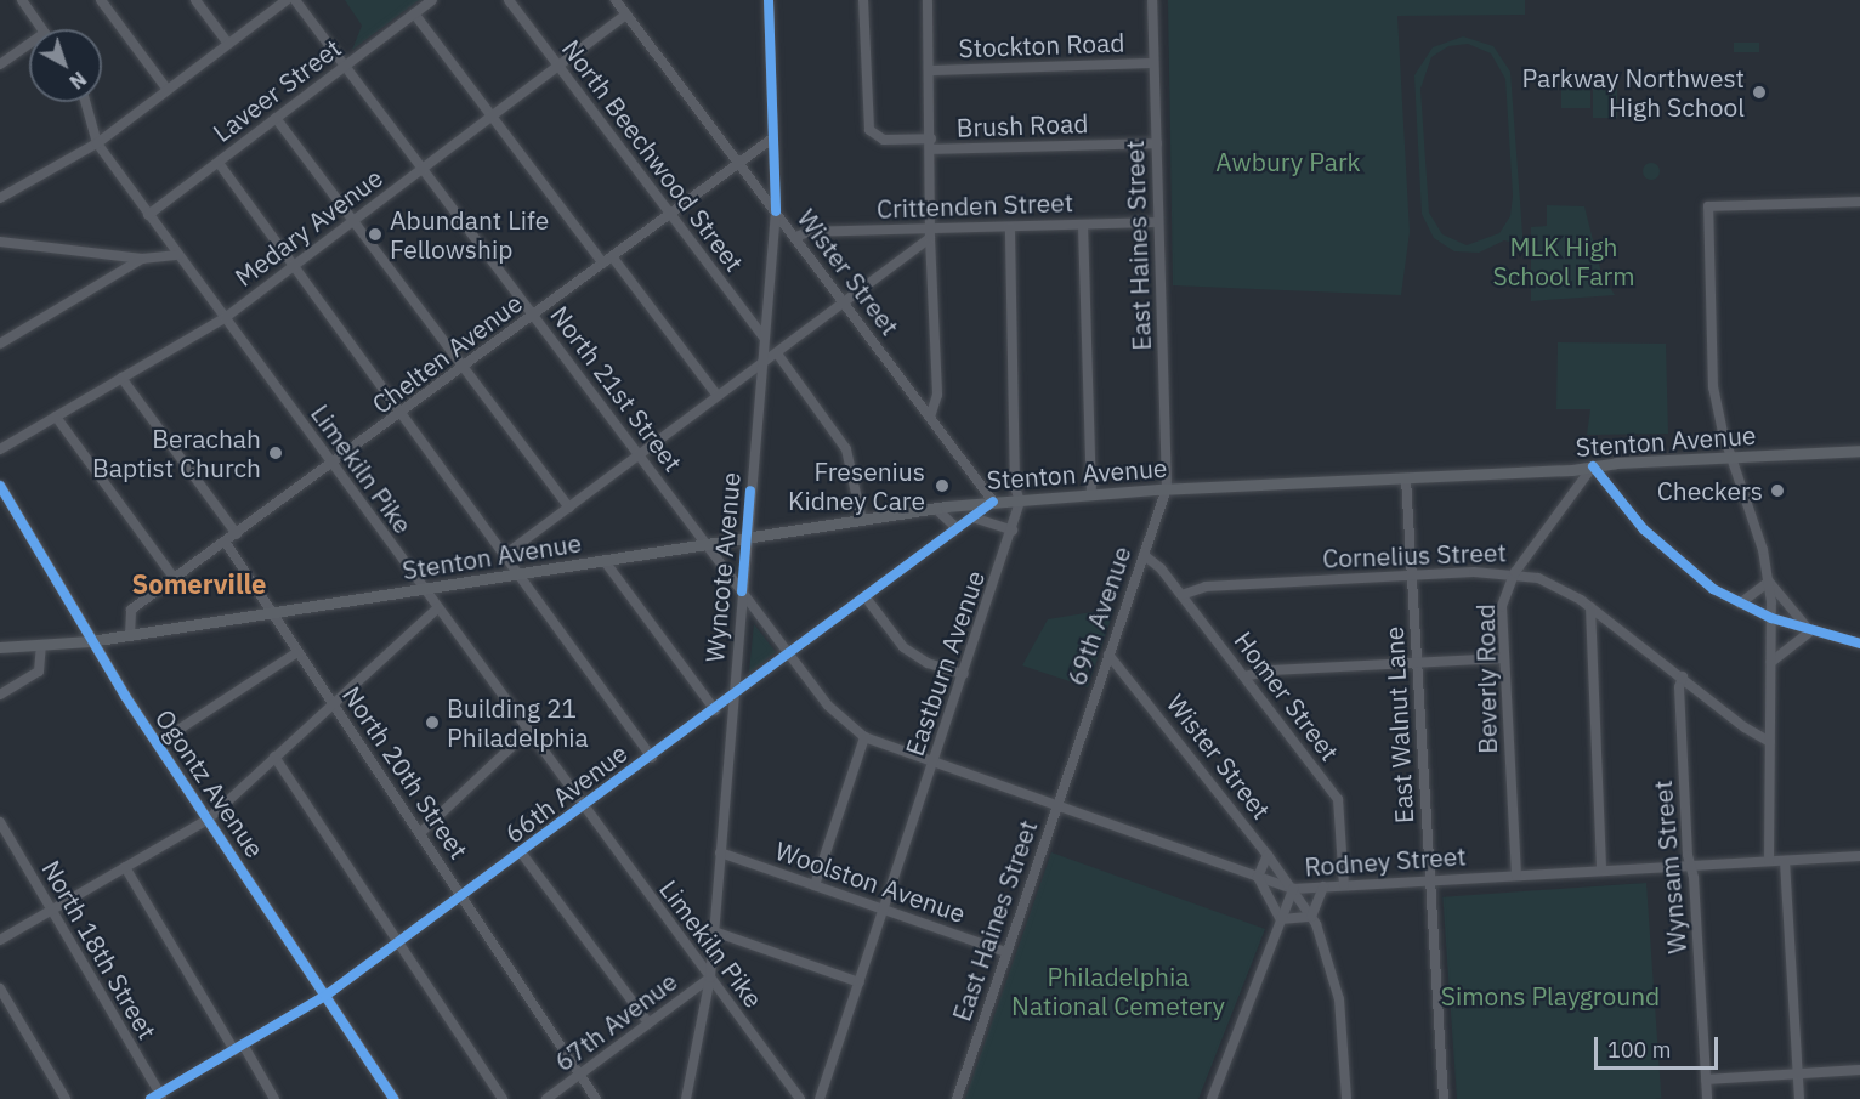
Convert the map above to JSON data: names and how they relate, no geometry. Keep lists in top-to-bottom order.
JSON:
{
  "streets": {
    "main road": ["Stenton Avenue", "Ogontz Avenue"],
    "street": [
      "Stockton Road",
      "Laveer Street",
      "Brush Road",
      "North Beechwood Street",
      "Crittenden Street",
      "Medary Avenue",
      "East Haines Street",
      "Wister Street",
      "Chelten Avenue",
      "North 21st Street",
      "Limekiln Pike",
      "Cornelius Street",
      "Wyncote Avenue",
      "69th Avenue",
      "Eastburn Avenue",
      "Beverly Road",
      "Homer Street",
      "East Walnut Lane",
      "North 20th Street",
      "66th Avenue",
      "Rodney Street",
      "Wynsam Street",
      "Woolston Avenue",
      "North 18th Street",
      "67th Avenue"
    ]
  },
  "crossings": [
    ["Stockton Road", "East Haines Street"],
    ["Laveer Street", "North 21st Street"],
    ["Brush Road", "East Haines Street"],
    ["North Beechwood Street", "Medary Avenue"],
    ["North Beechwood Street", "Chelten Avenue"],
    ["North Beechwood Street", "Wyncote Avenue"],
    ["Crittenden Street", "East Haines Street"],
    ["Crittenden Street", "Wister Street"],
    ["Crittenden Street", "Eastburn Avenue"],
    ["Medary Avenue", "Wister Street"],
    ["Medary Avenue", "North 21st Street"],
    ["Medary Avenue", "Limekiln Pike"],
    ["East Haines Street", "Stenton Avenue"],
    ["East Haines Street", "69th Avenue"],
    ["East Haines Street", "Rodney Street"],
    ["East Haines Street", "Woolston Avenue"],
    ["Wister Street", "Chelten Avenue"],
    ["Wister Street", "Stenton Avenue"],
    ["Wister Street", "Wyncote Avenue"],
    ["Wister Street", "69th Avenue"],
    ["Wister Street", "66th Avenue"],
    ["Wister Street", "Rodney Street"],
    ["Chelten Avenue", "North 21st Street"],
    ["Chelten Avenue", "Stenton Avenue"],
    ["Chelten Avenue", "Limekiln Pike"],
    ["Chelten Avenue", "Wyncote Avenue"],
    ["Chelten Avenue", "North 20th Street"],
    ["North 21st Street", "Stenton Avenue"],
    ["North 21st Street", "Wyncote Avenue"],
    ["North 21st Street", "Eastburn Avenue"],
    ["North 21st Street", "66th Avenue"],
    ["North 21st Street", "Rodney Street"],
    ["Stenton Avenue", "Limekiln Pike"],
    ["Stenton Avenue", "Wyncote Avenue"],
    ["Stenton Avenue", "69th Avenue"],
    ["Stenton Avenue", "Eastburn Avenue"],
    ["Stenton Avenue", "Beverly Road"],
    ["Stenton Avenue", "East Walnut Lane"],
    ["Stenton Avenue", "North 20th Street"],
    ["Stenton Avenue", "Ogontz Avenue"],
    ["Stenton Avenue", "66th Avenue"],
    ["Limekiln Pike", "Wyncote Avenue"],
    ["Limekiln Pike", "66th Avenue"],
    ["Limekiln Pike", "67th Avenue"],
    ["Cornelius Street", "Beverly Road"],
    ["Cornelius Street", "Homer Street"],
    ["Cornelius Street", "East Walnut Lane"],
    ["Cornelius Street", "Wynsam Street"],
    ["Wyncote Avenue", "66th Avenue"],
    ["Wyncote Avenue", "Woolston Avenue"],
    ["Wyncote Avenue", "67th Avenue"],
    ["69th Avenue", "Homer Street"],
    ["Eastburn Avenue", "Rodney Street"],
    ["Eastburn Avenue", "Woolston Avenue"],
    ["Beverly Road", "Rodney Street"],
    ["Homer Street", "Rodney Street"],
    ["East Walnut Lane", "Rodney Street"],
    ["North 20th Street", "66th Avenue"],
    ["North 20th Street", "67th Avenue"],
    ["Ogontz Avenue", "66th Avenue"],
    ["66th Avenue", "North 18th Street"],
    ["Rodney Street", "Wynsam Street"]
  ],
  "districts": ["Somerville"],
  "parks": [
    "Awbury Park",
    "MLK High School Farm",
    "Philadelphia National Cemetery",
    "Simons Playground"
  ],
  "places": [
    "Parkway Northwest High School",
    "Abundant Life Fellowship",
    "Berachah Baptist Church",
    "Fresenius Kidney Care",
    "Checkers",
    "Building 21 Philadelphia"
  ],
  "scale_bar": "100 m",
  "north": "bottom right"
}
